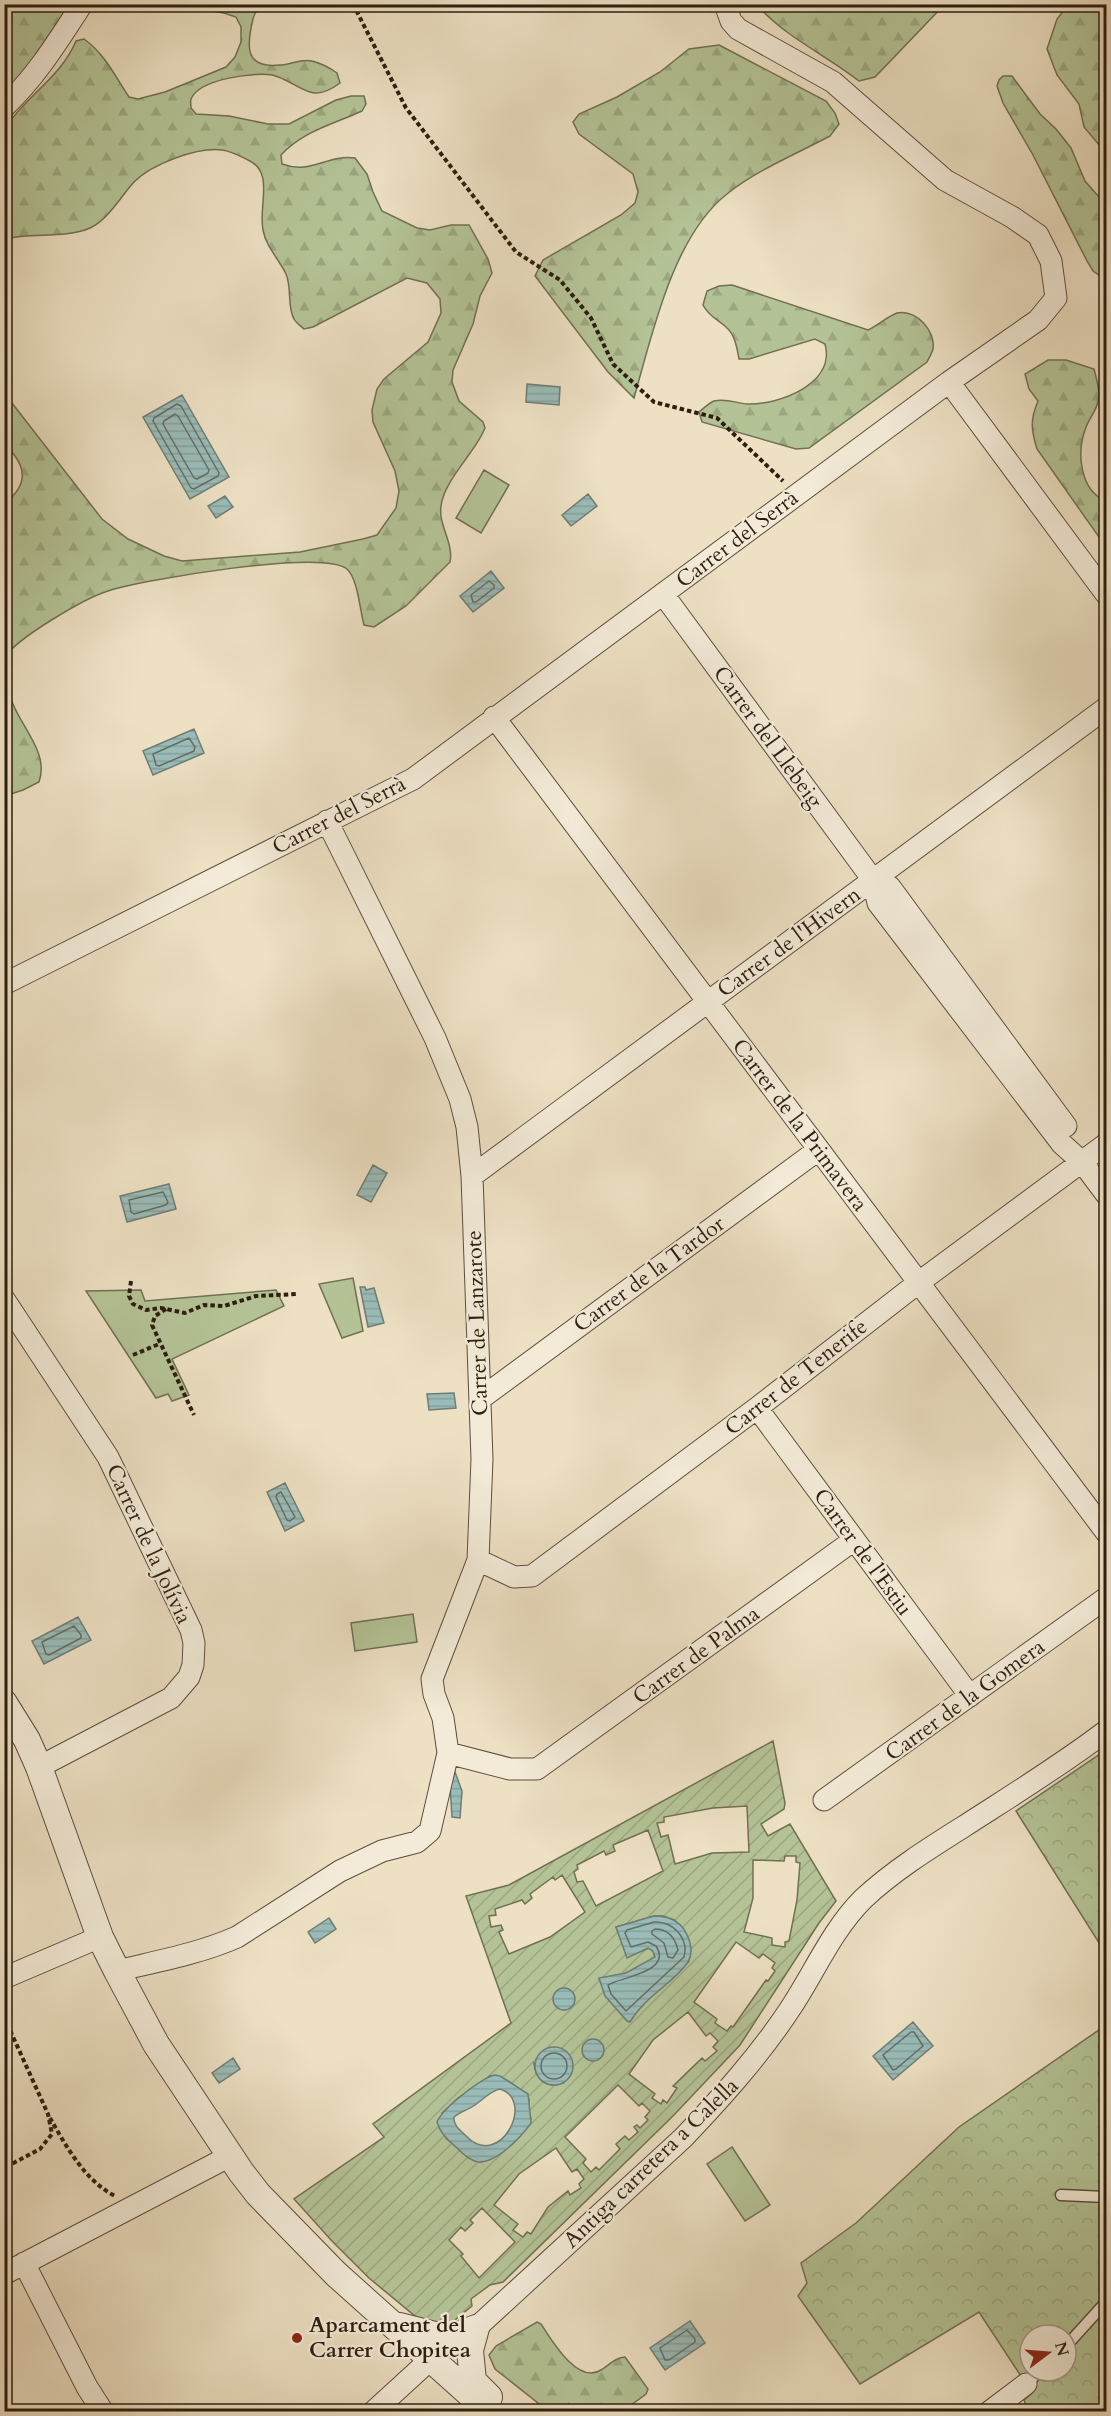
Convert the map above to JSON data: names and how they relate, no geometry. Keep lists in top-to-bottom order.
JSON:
{
  "streets": {
    "street": [
      "Carrer del Serrà",
      "Carrer del Llebeig",
      "Carrer de l'Hivern",
      "Carrer de la Primavera",
      "Carrer de la Tardor",
      "Carrer de Lanzarote",
      "Carrer de Tenerife",
      "Carrer de la Jolívia",
      "Carrer de l'Estiu",
      "Carrer de Palma",
      "Carrer de la Gomera",
      "Antiga carretera a Calella"
    ]
  },
  "crossings": [
    ["Carrer del Serrà", "Carrer del Llebeig"],
    ["Carrer del Serrà", "Carrer de la Primavera"],
    ["Carrer del Serrà", "Carrer de Lanzarote"],
    ["Carrer del Llebeig", "Carrer de l'Hivern"],
    ["Carrer del Llebeig", "Carrer de Tenerife"],
    ["Carrer de l'Hivern", "Carrer de la Primavera"],
    ["Carrer de l'Hivern", "Carrer de Lanzarote"],
    ["Carrer de la Primavera", "Carrer de la Tardor"],
    ["Carrer de la Primavera", "Carrer de Tenerife"],
    ["Carrer de la Tardor", "Carrer de Lanzarote"],
    ["Carrer de Lanzarote", "Carrer de Tenerife"],
    ["Carrer de Lanzarote", "Carrer de Palma"],
    ["Carrer de Tenerife", "Carrer de l'Estiu"],
    ["Carrer de l'Estiu", "Carrer de Palma"],
    ["Carrer de l'Estiu", "Carrer de la Gomera"]
  ],
  "places": ["Aparcament del Carrer Chopitea"],
  "north": "right"
}
